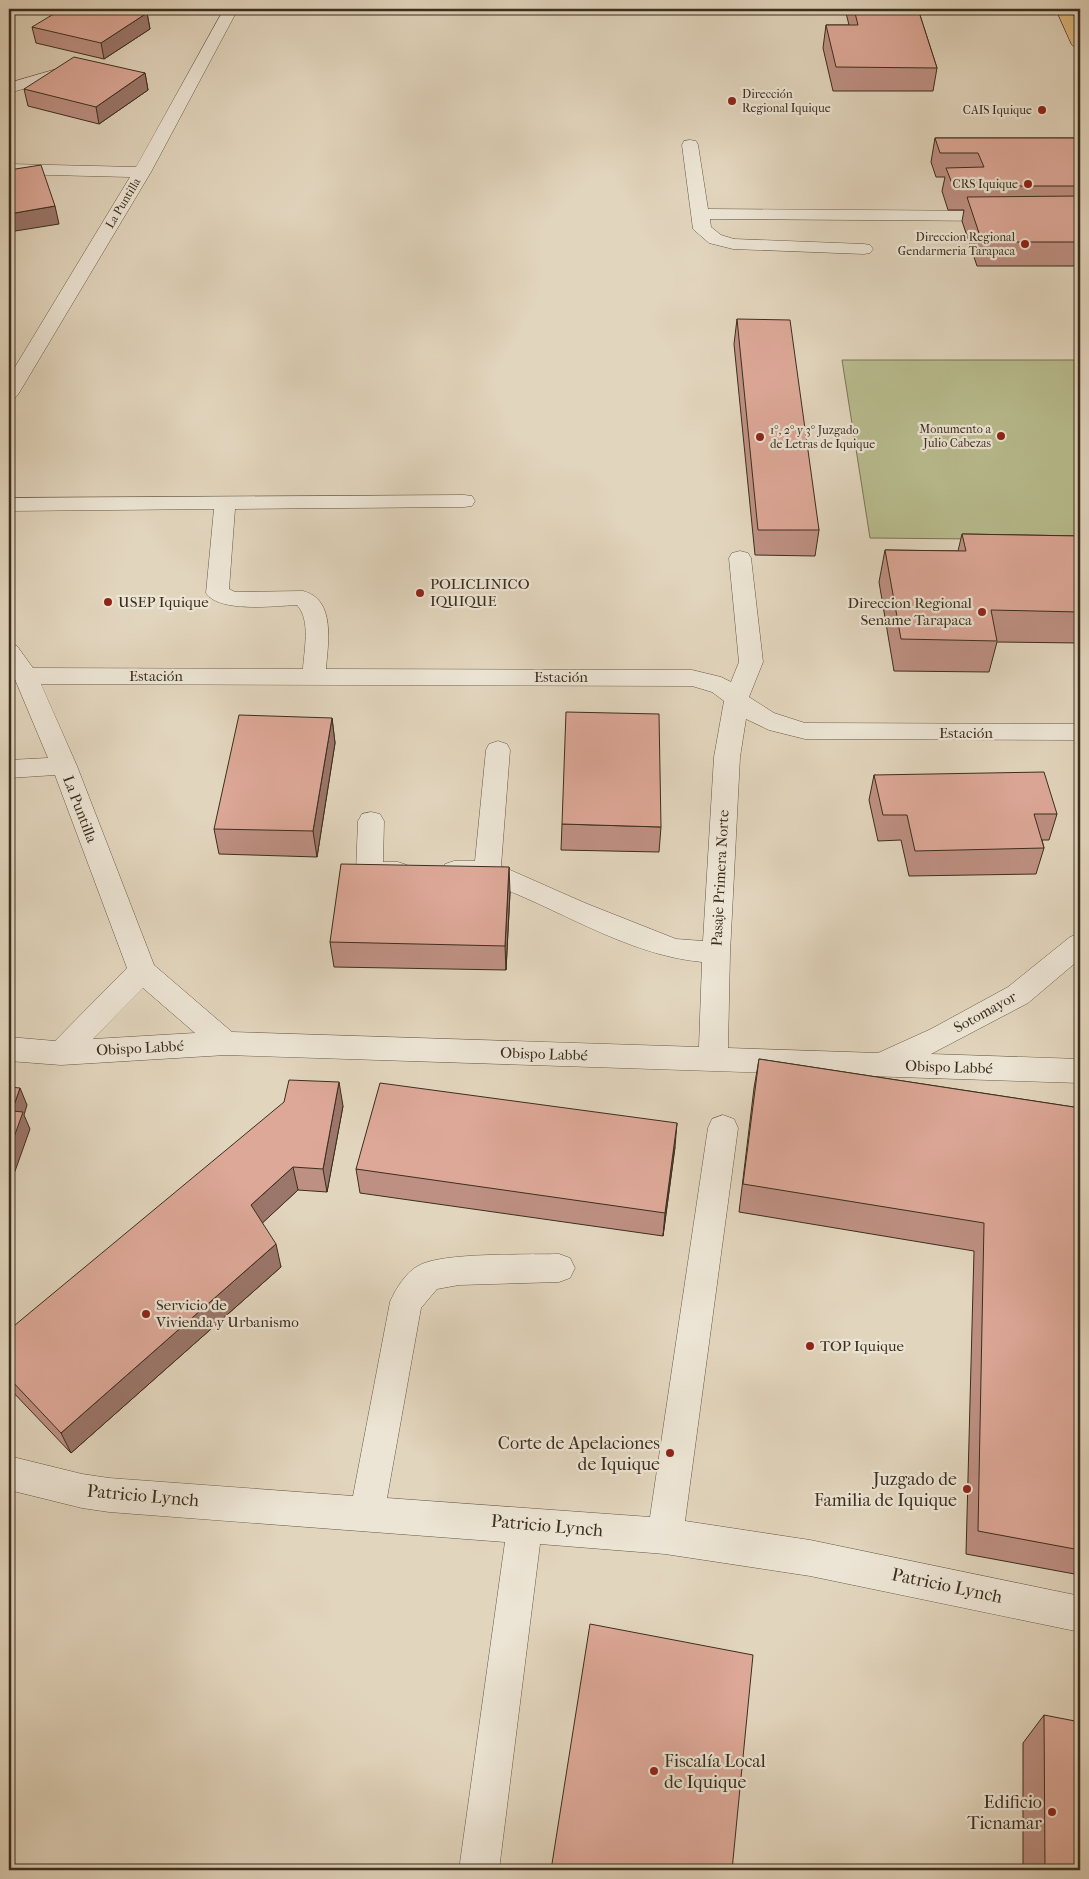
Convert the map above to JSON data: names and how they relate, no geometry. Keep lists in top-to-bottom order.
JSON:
{
  "streets": {
    "street": [
      "La Puntilla",
      "Estación",
      "Pasaje Primera Norte",
      "Sotomayor",
      "Obispo Labbé",
      "Patricio Lynch"
    ]
  },
  "crossings": [
    ["La Puntilla", "Estación"],
    ["La Puntilla", "Obispo Labbé"],
    ["Estación", "Pasaje Primera Norte"],
    ["Pasaje Primera Norte", "Obispo Labbé"],
    ["Sotomayor", "Obispo Labbé"]
  ],
  "places": [
    "Dirección Regional Iquique",
    "CAIS Iquique",
    "CRS Iquique",
    "Direccion Regional Gendarmeria Tarapaca",
    "Monumento a Julio Cabezas",
    "1°, 2° y 3° Juzgado de Letras de Iquique",
    "POLICLINICO IQUIQUE",
    "USEP Iquique",
    "Direccion Regional Sename Tarapaca",
    "Servicio de Vivienda y Urbanismo",
    "TOP Iquique",
    "Corte de Apelaciones de Iquique",
    "Juzgado de Familia de Iquique",
    "Fiscalía Local de Iquique",
    "Edificio Ticnamar"
  ]
}
